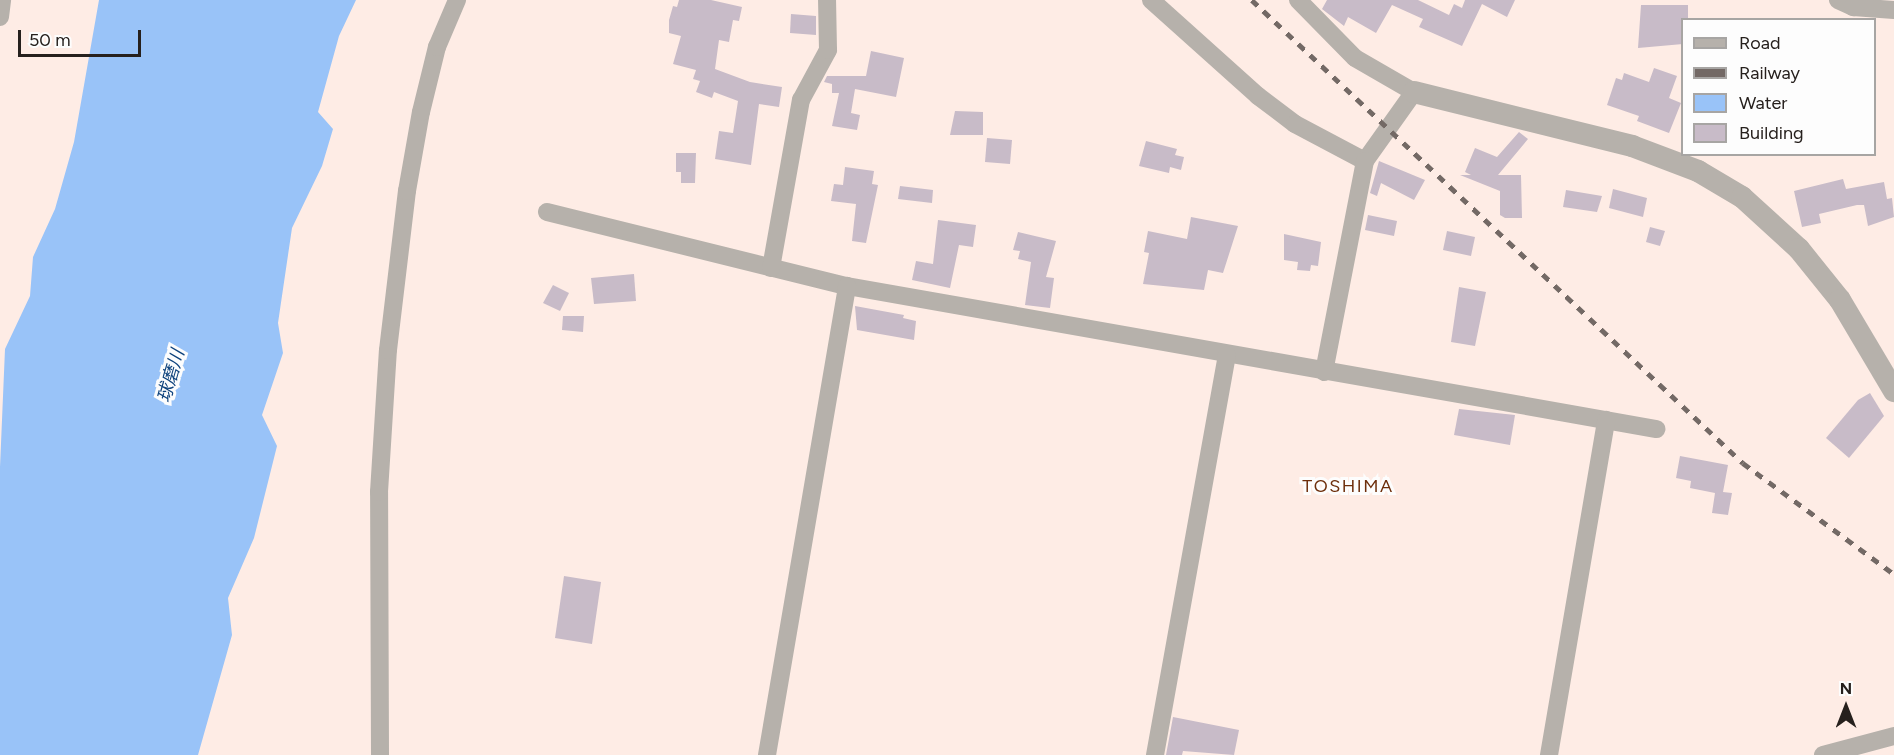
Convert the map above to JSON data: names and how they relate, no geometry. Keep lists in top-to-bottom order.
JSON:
{
  "districts": ["TOSHIMA"],
  "water": ["球磨川"],
  "legend": [
    "Road",
    "Railway",
    "Water",
    "Building"
  ],
  "scale_bar": "50 m",
  "north": "top"
}
